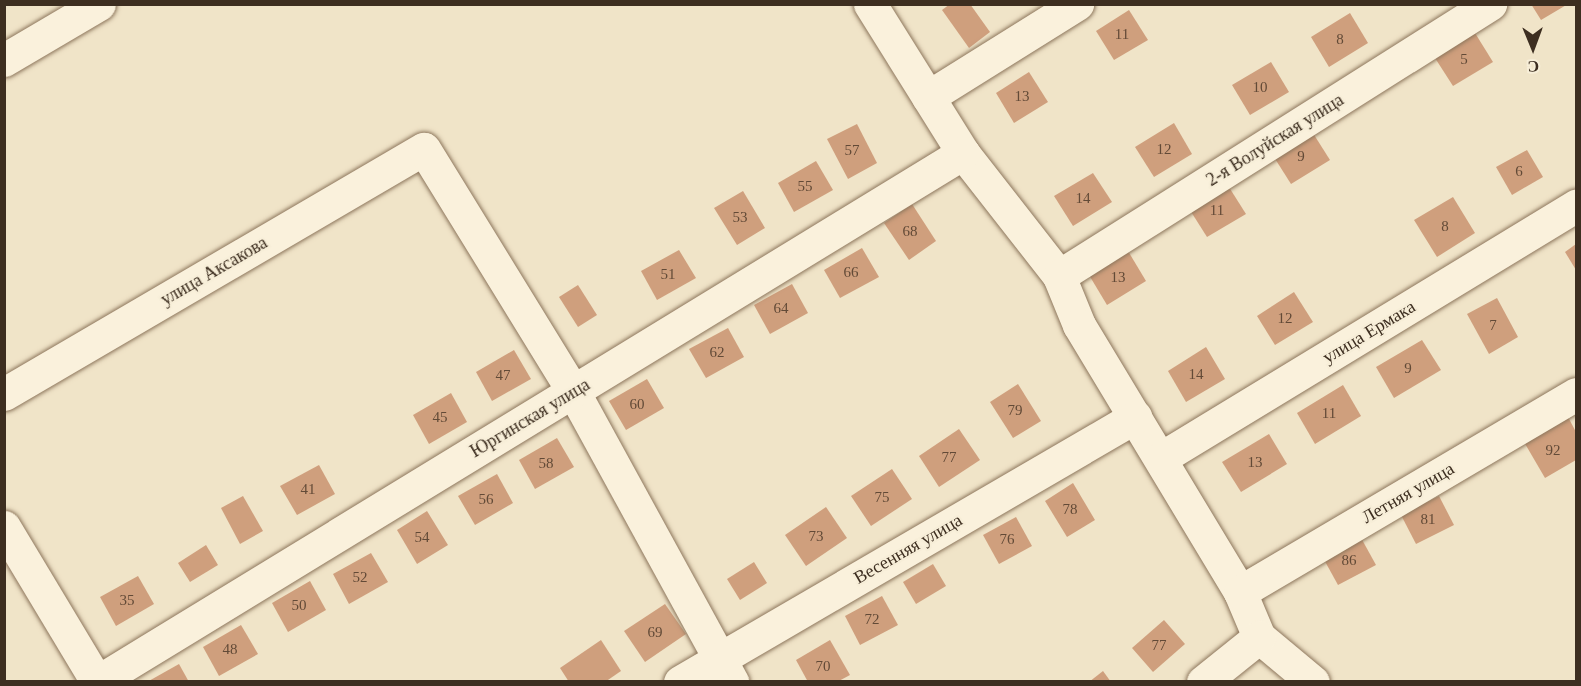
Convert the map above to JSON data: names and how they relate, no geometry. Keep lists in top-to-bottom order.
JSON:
{
  "streets": {
    "street": [
      "2-я Волуйская улица",
      "улица Аксакова",
      "улица Ермака",
      "Юргинская улица",
      "Летняя улица",
      "Весенняя улица"
    ]
  },
  "crossings": [
    ["улица Аксакова", "Юргинская улица"]
  ],
  "house_numbers": [
    "11",
    "8",
    "5",
    "10",
    "13",
    "12",
    "57",
    "9",
    "6",
    "55",
    "14",
    "11",
    "53",
    "8",
    "68",
    "66",
    "51",
    "13",
    "64",
    "12",
    "7",
    "62",
    "9",
    "14",
    "47",
    "60",
    "79",
    "11",
    "45",
    "92",
    "77",
    "13",
    "58",
    "41",
    "75",
    "56",
    "78",
    "81",
    "73",
    "54",
    "76",
    "86",
    "52",
    "35",
    "50",
    "72",
    "69",
    "77",
    "48",
    "70"
  ],
  "north": "bottom"
}
